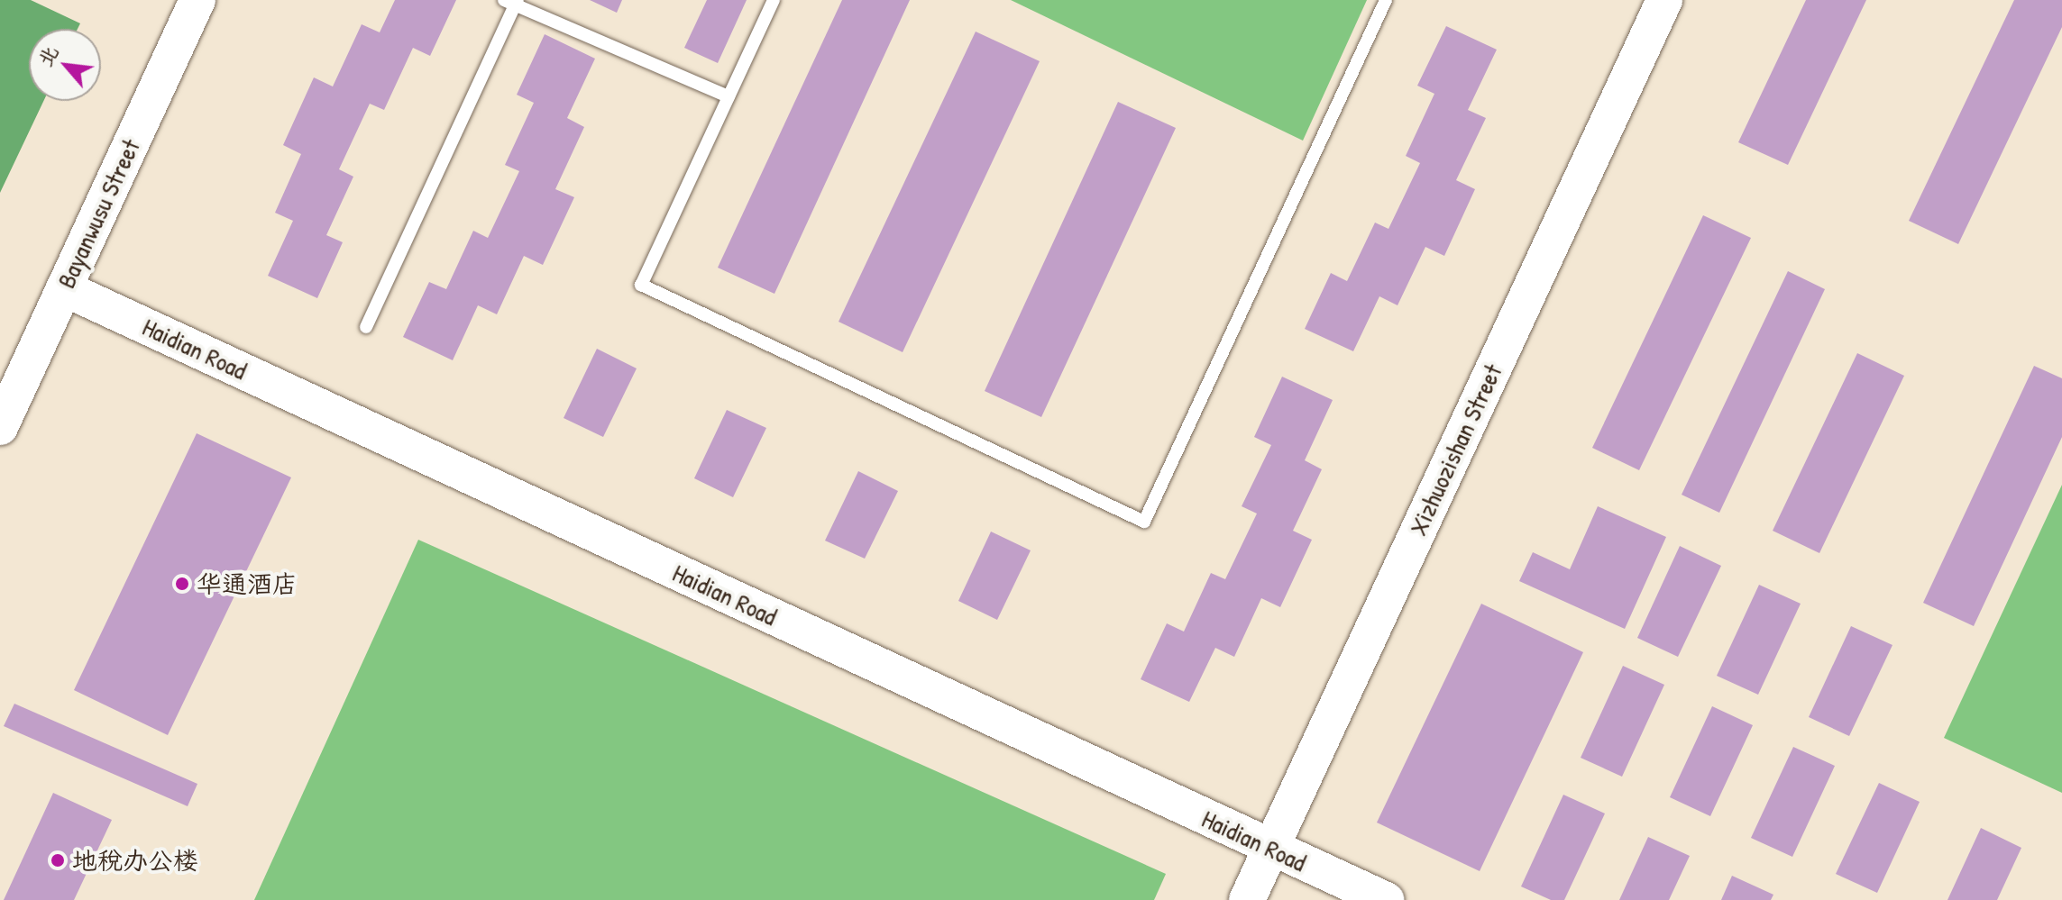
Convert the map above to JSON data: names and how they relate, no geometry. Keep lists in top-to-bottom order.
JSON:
{
  "streets": {
    "street": ["Bayanwusu Street", "Haidian Road", "Xizhuozishan Street"]
  },
  "crossings": [
    ["Bayanwusu Street", "Haidian Road"],
    ["Haidian Road", "Xizhuozishan Street"]
  ],
  "places": ["华通酒店", "地税办公楼"],
  "north": "top left"
}
